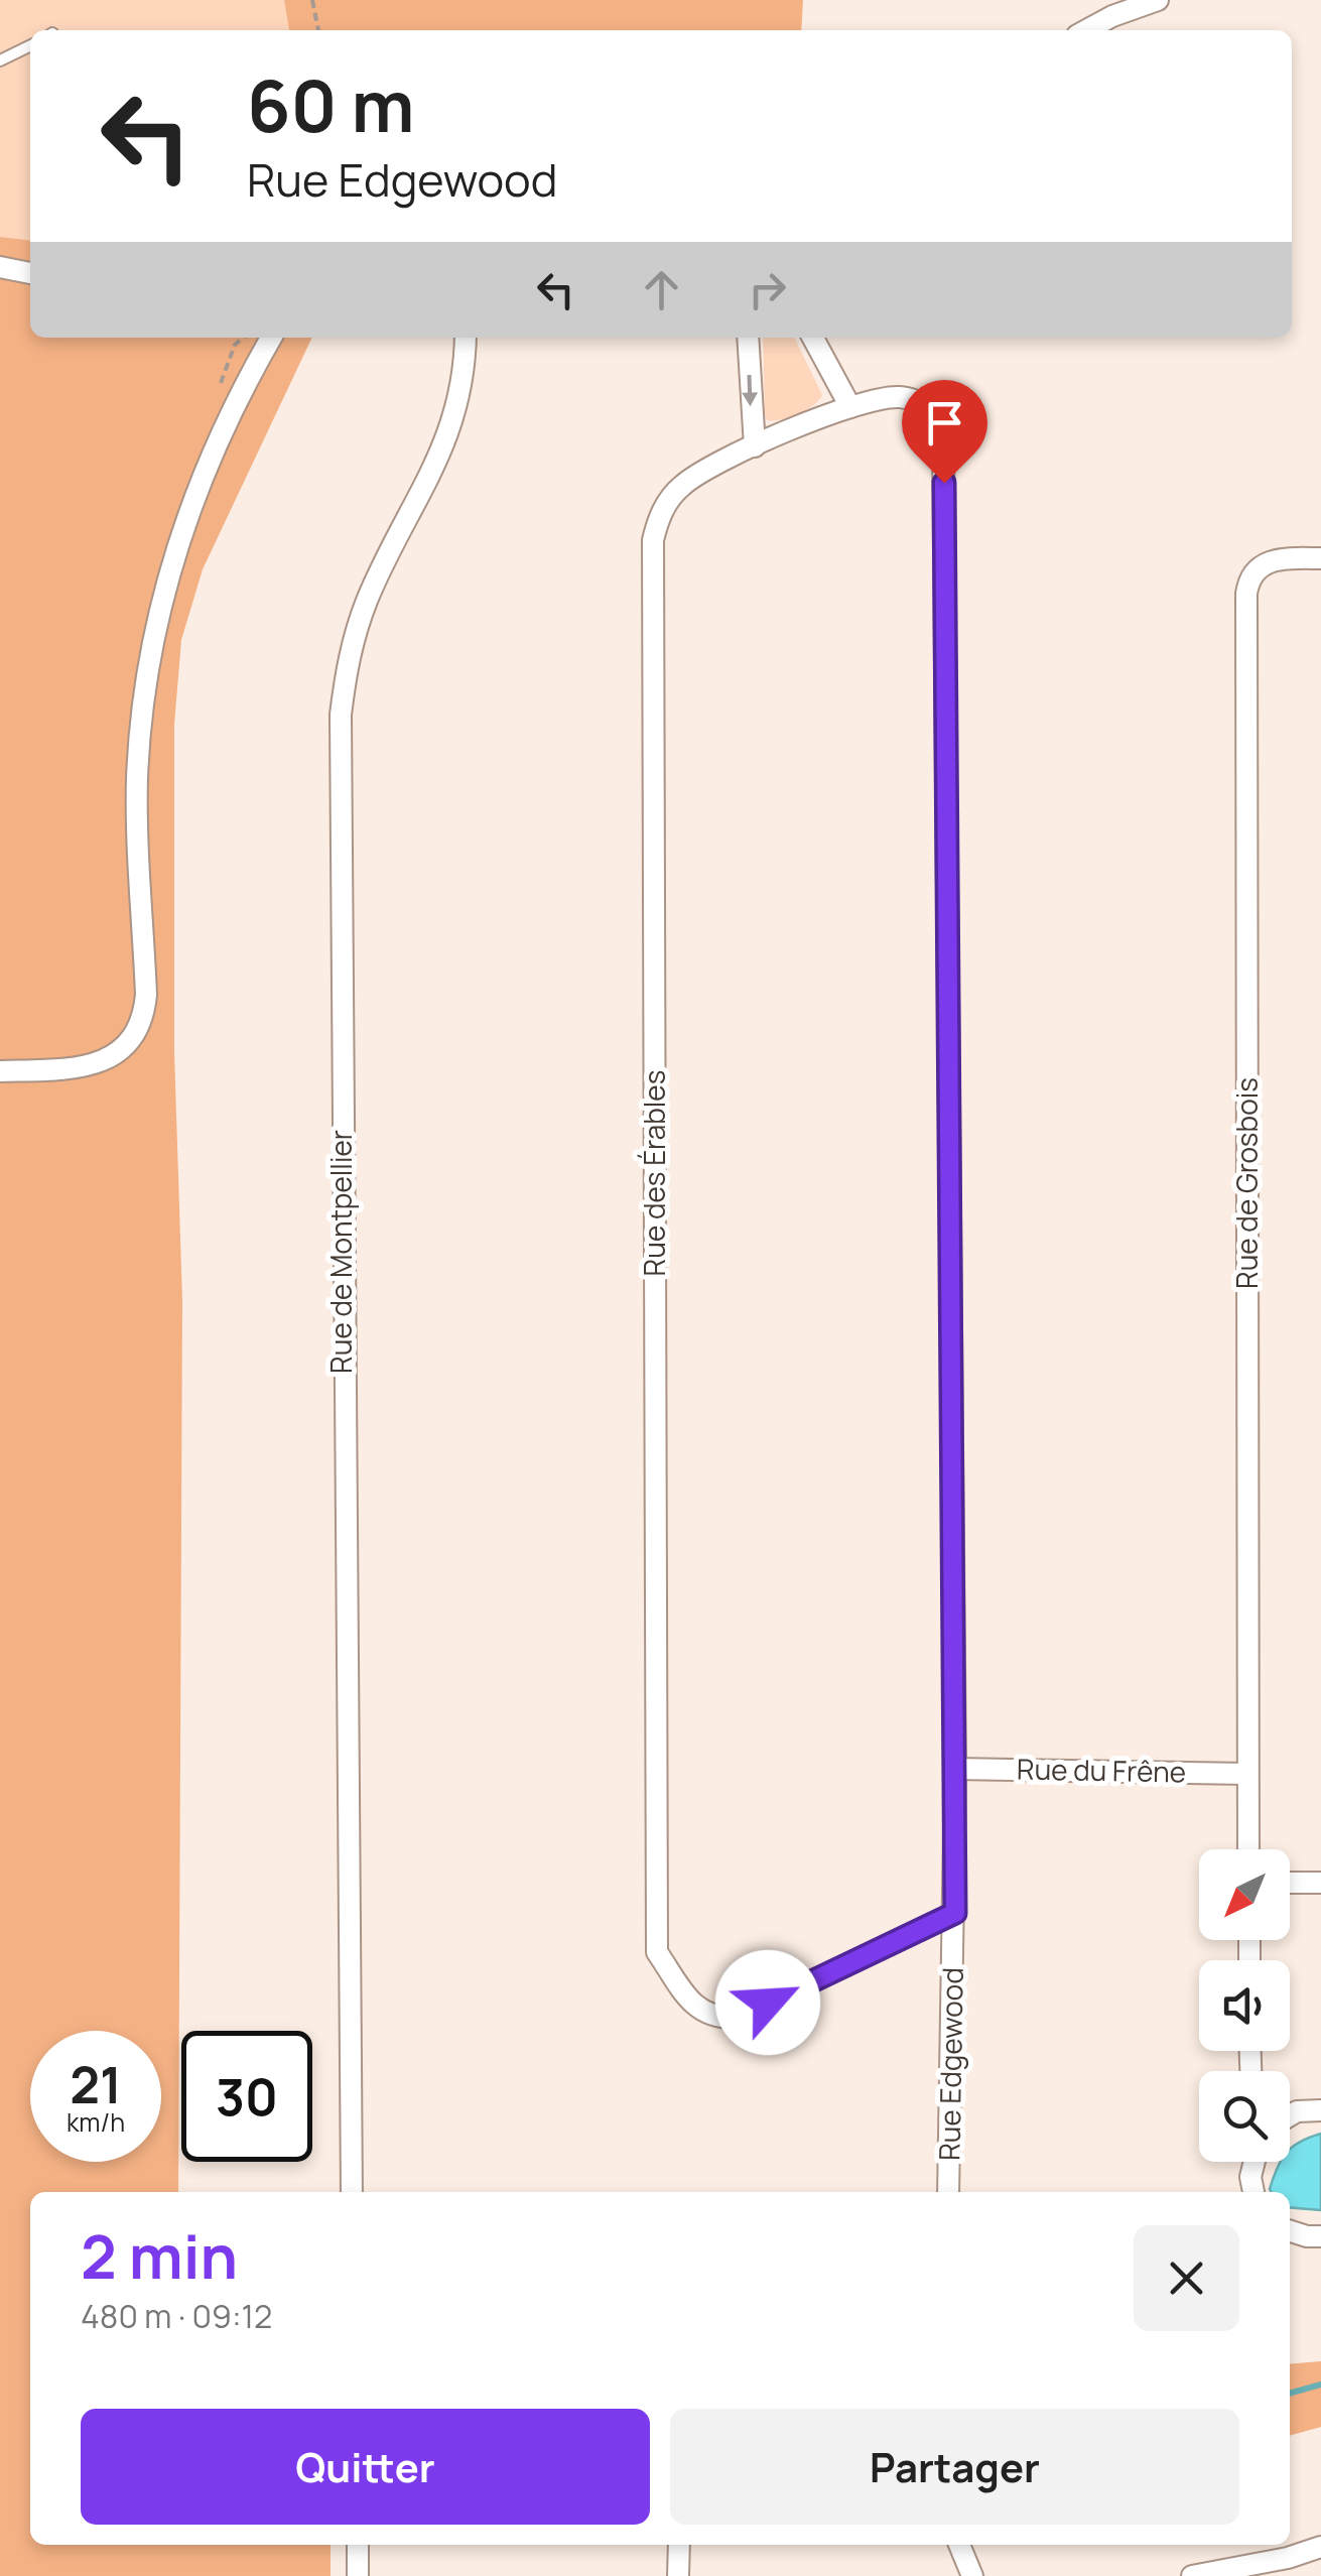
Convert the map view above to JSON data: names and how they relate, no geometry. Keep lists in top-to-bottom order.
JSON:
{
  "streets": {
    "street": [
      "Rue des Érables",
      "Rue de Grosbois",
      "Rue de Montpellier",
      "Rue du Frêne",
      "Rue Edgewood"
    ]
  },
  "crossings": [
    ["Rue des Érables", "Rue Edgewood"],
    ["Rue de Grosbois", "Rue du Frêne"],
    ["Rue du Frêne", "Rue Edgewood"]
  ],
  "north": "bottom left",
  "page": {
    "turn": ["60 m", "Rue Edgewood"],
    "speed": "21 km/h",
    "limit": "30",
    "heading": ["2 min", "480 m · 09:12"],
    "buttons": ["Quitter", "Partager"]
  }
}
